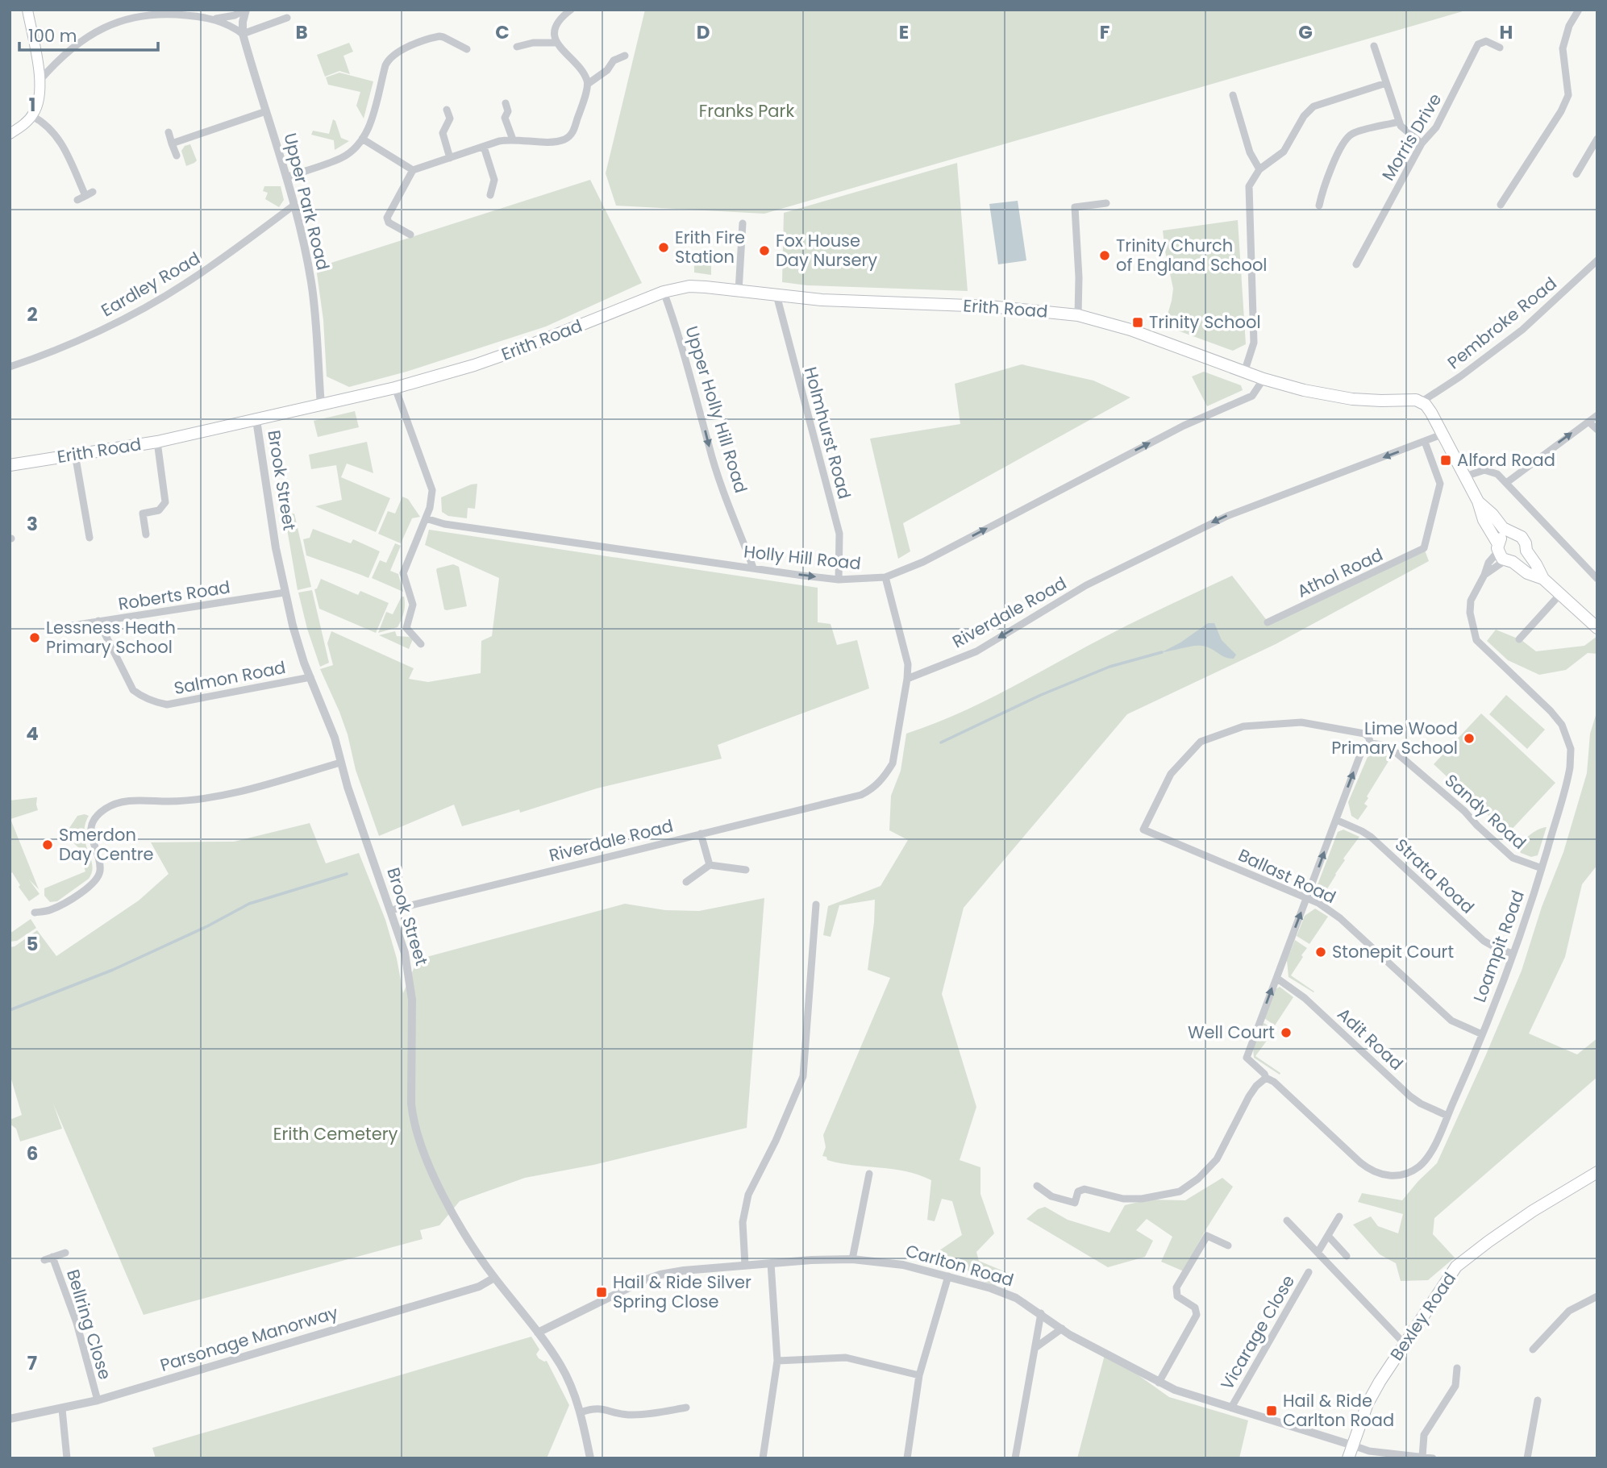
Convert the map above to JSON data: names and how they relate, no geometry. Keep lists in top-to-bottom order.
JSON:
{
  "streets": {
    "main road": ["Erith Road", "Bexley Road"],
    "street": [
      "Morris Drive",
      "Upper Park Road",
      "Eardley Road",
      "Pembroke Road",
      "Upper Holly Hill Road",
      "Holmhurst Road",
      "Brook Street",
      "Holly Hill Road",
      "Athol Road",
      "Roberts Road",
      "Riverdale Road",
      "Salmon Road",
      "Sandy Road",
      "Ballast Road",
      "Strata Road",
      "Loampit Road",
      "Adit Road",
      "Carlton Road",
      "Bellring Close",
      "Vicarage Close",
      "Parsonage Manorway"
    ]
  },
  "crossings": [
    ["Upper Park Road", "Eardley Road"],
    ["Upper Park Road", "Erith Road"],
    ["Erith Road", "Pembroke Road"],
    ["Erith Road", "Upper Holly Hill Road"],
    ["Erith Road", "Holmhurst Road"],
    ["Erith Road", "Brook Street"],
    ["Erith Road", "Holly Hill Road"],
    ["Upper Holly Hill Road", "Holly Hill Road"],
    ["Holmhurst Road", "Holly Hill Road"],
    ["Brook Street", "Roberts Road"],
    ["Brook Street", "Riverdale Road"],
    ["Brook Street", "Salmon Road"],
    ["Brook Street", "Carlton Road"],
    ["Brook Street", "Parsonage Manorway"],
    ["Athol Road", "Riverdale Road"],
    ["Roberts Road", "Salmon Road"],
    ["Sandy Road", "Ballast Road"],
    ["Sandy Road", "Loampit Road"],
    ["Ballast Road", "Loampit Road"],
    ["Strata Road", "Loampit Road"],
    ["Loampit Road", "Adit Road"],
    ["Carlton Road", "Bexley Road"],
    ["Carlton Road", "Vicarage Close"],
    ["Bellring Close", "Parsonage Manorway"]
  ],
  "one_way": ["Upper Holly Hill Road", "Holly Hill Road", "Riverdale Road"],
  "parks": ["Franks Park", "Erith Cemetery"],
  "places": {
    "other": [
      "Erith Fire Station",
      "Fox House Day Nursery",
      "Trinity Church of England School",
      "Lessness Heath Primary School",
      "Lime Wood Primary School",
      "Smerdon Day Centre",
      "Stonepit Court",
      "Well Court"
    ],
    "transit": [
      "Trinity School",
      "Alford Road",
      "Hail & Ride Silver Spring Close",
      "Hail & Ride Carlton Road"
    ]
  },
  "scale_bar": "100 m",
  "grid": {
    "columns": [
      "B",
      "C",
      "D",
      "E",
      "F",
      "G",
      "H"
    ],
    "rows": [
      "1",
      "2",
      "3",
      "4",
      "5",
      "6",
      "7"
    ]
  }
}
